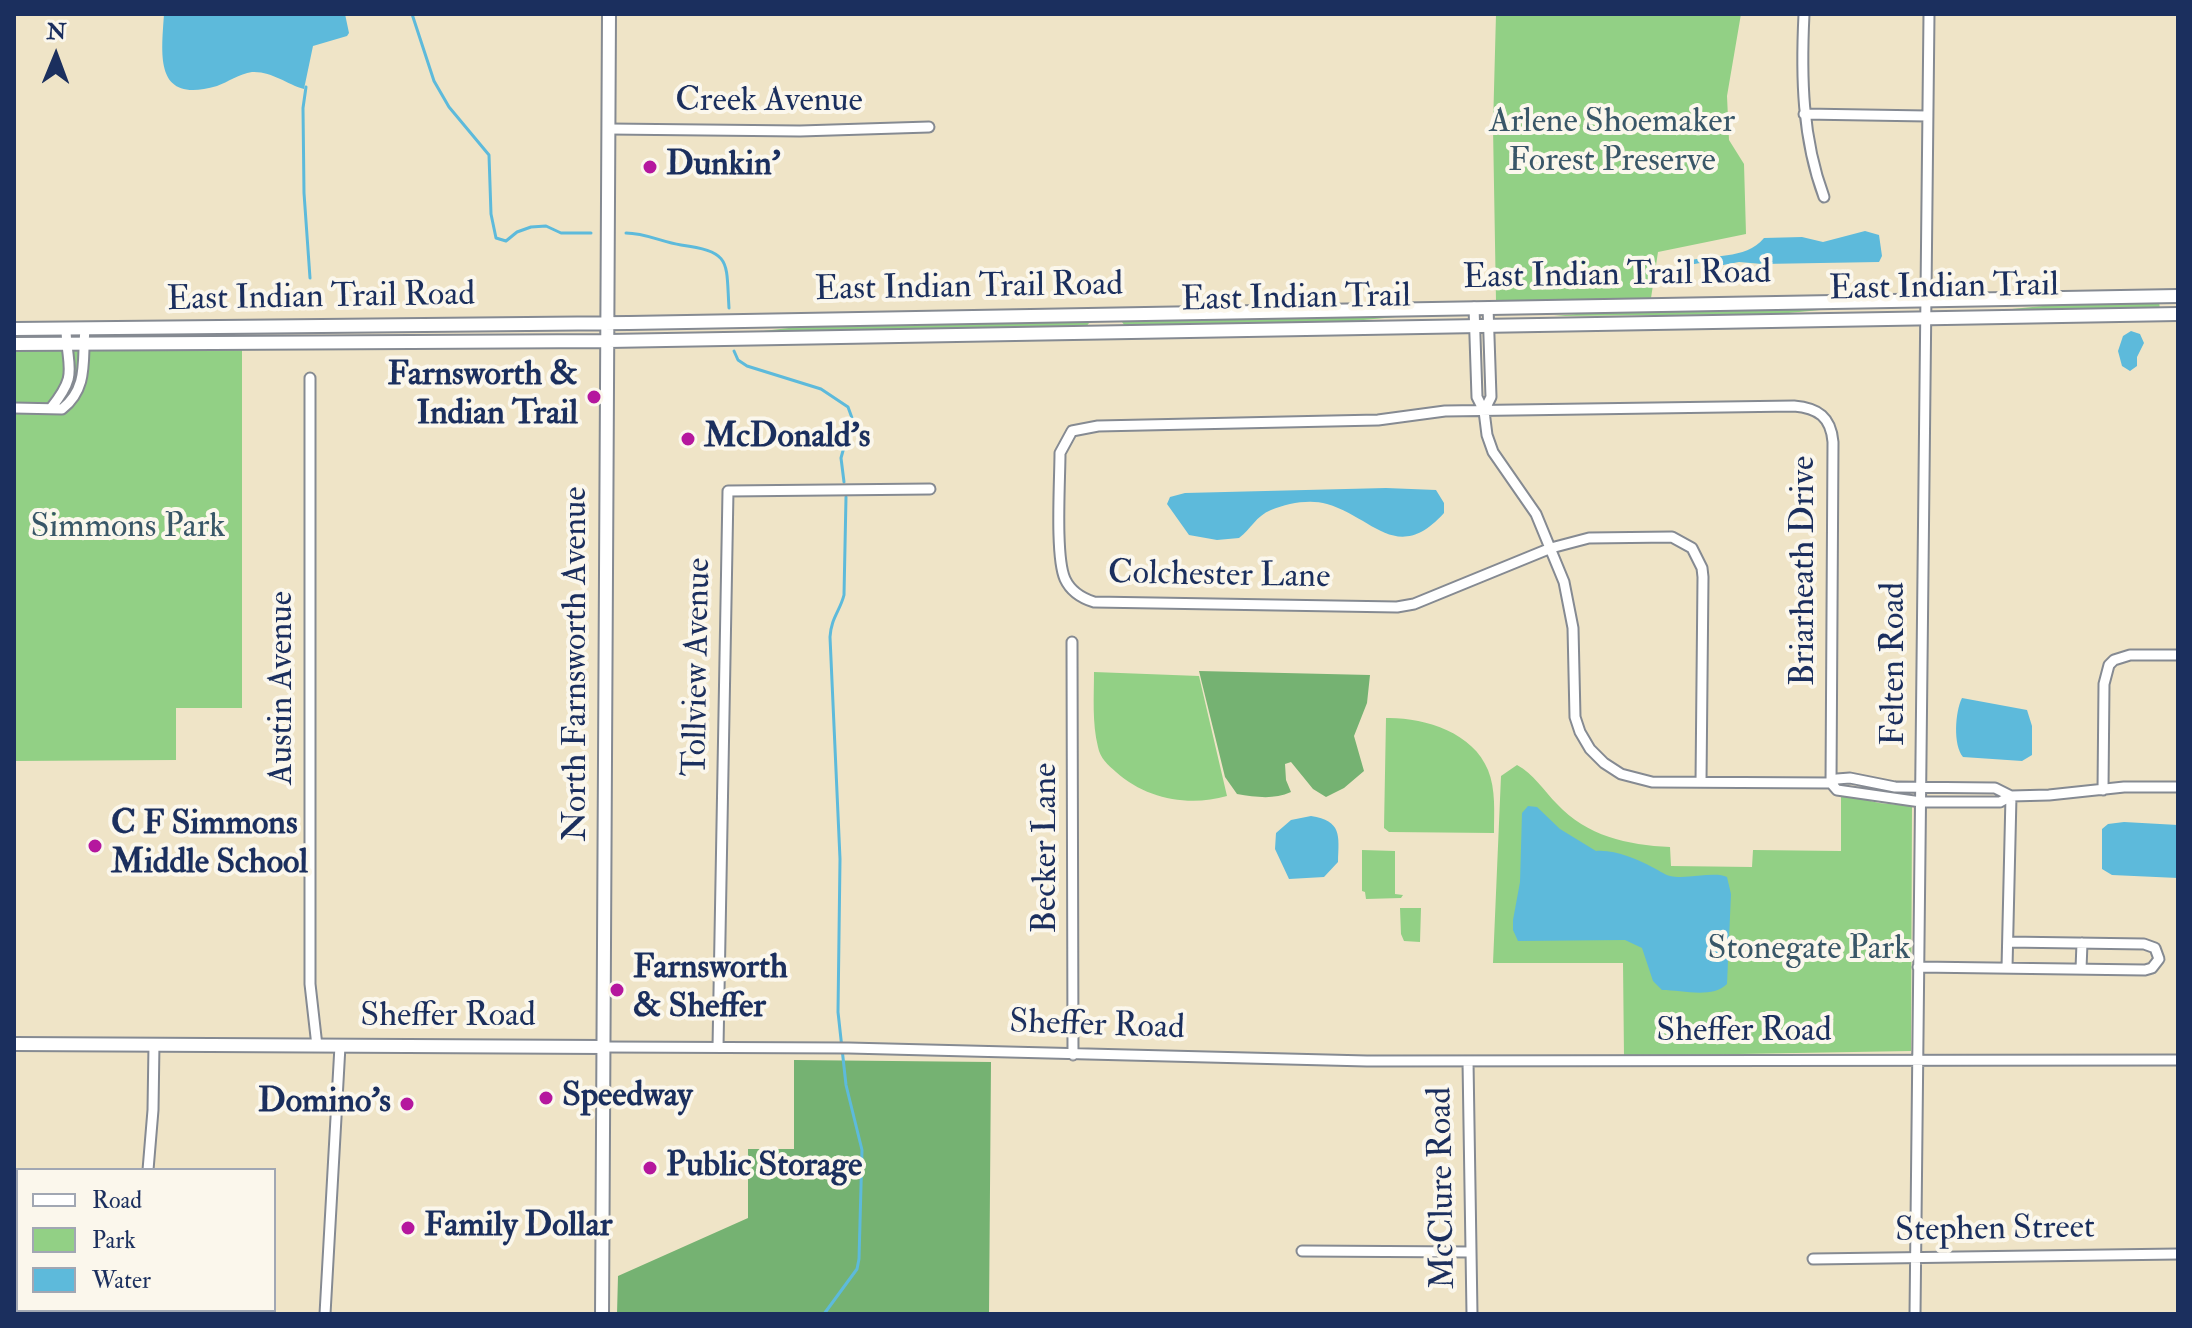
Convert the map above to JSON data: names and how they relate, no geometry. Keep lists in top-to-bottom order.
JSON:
{
  "streets": {
    "main road": [
      "East Indian Trail Road",
      "East Indian Trail",
      "North Farnsworth Avenue",
      "Sheffer Road"
    ],
    "street": [
      "Creek Avenue",
      "Briarheath Drive",
      "Colchester Lane",
      "Felten Road",
      "Tollview Avenue",
      "Austin Avenue",
      "Becker Lane",
      "McClure Road",
      "Stephen Street"
    ]
  },
  "crossings": [
    ["Creek Avenue", "North Farnsworth Avenue"],
    ["East Indian Trail Road", "East Indian Trail"],
    ["East Indian Trail Road", "North Farnsworth Avenue"],
    ["East Indian Trail Road", "Felten Road"],
    ["East Indian Trail", "North Farnsworth Avenue"],
    ["East Indian Trail", "Felten Road"],
    ["Briarheath Drive", "Colchester Lane"],
    ["North Farnsworth Avenue", "Sheffer Road"],
    ["Felten Road", "Sheffer Road"],
    ["Felten Road", "Stephen Street"],
    ["Tollview Avenue", "Sheffer Road"],
    ["Austin Avenue", "Sheffer Road"],
    ["Becker Lane", "Sheffer Road"],
    ["Sheffer Road", "McClure Road"]
  ],
  "parks": ["Arlene Shoemaker Forest Preserve", "Simmons Park", "Stonegate Park"],
  "places": [
    "Dunkin'",
    "Farnsworth & Indian Trail",
    "McDonald's",
    "C F Simmons Middle School",
    "Farnsworth & Sheffer",
    "Speedway",
    "Domino's",
    "Public Storage",
    "Family Dollar"
  ],
  "legend": ["Road", "Park", "Water"],
  "north": "top"
}
